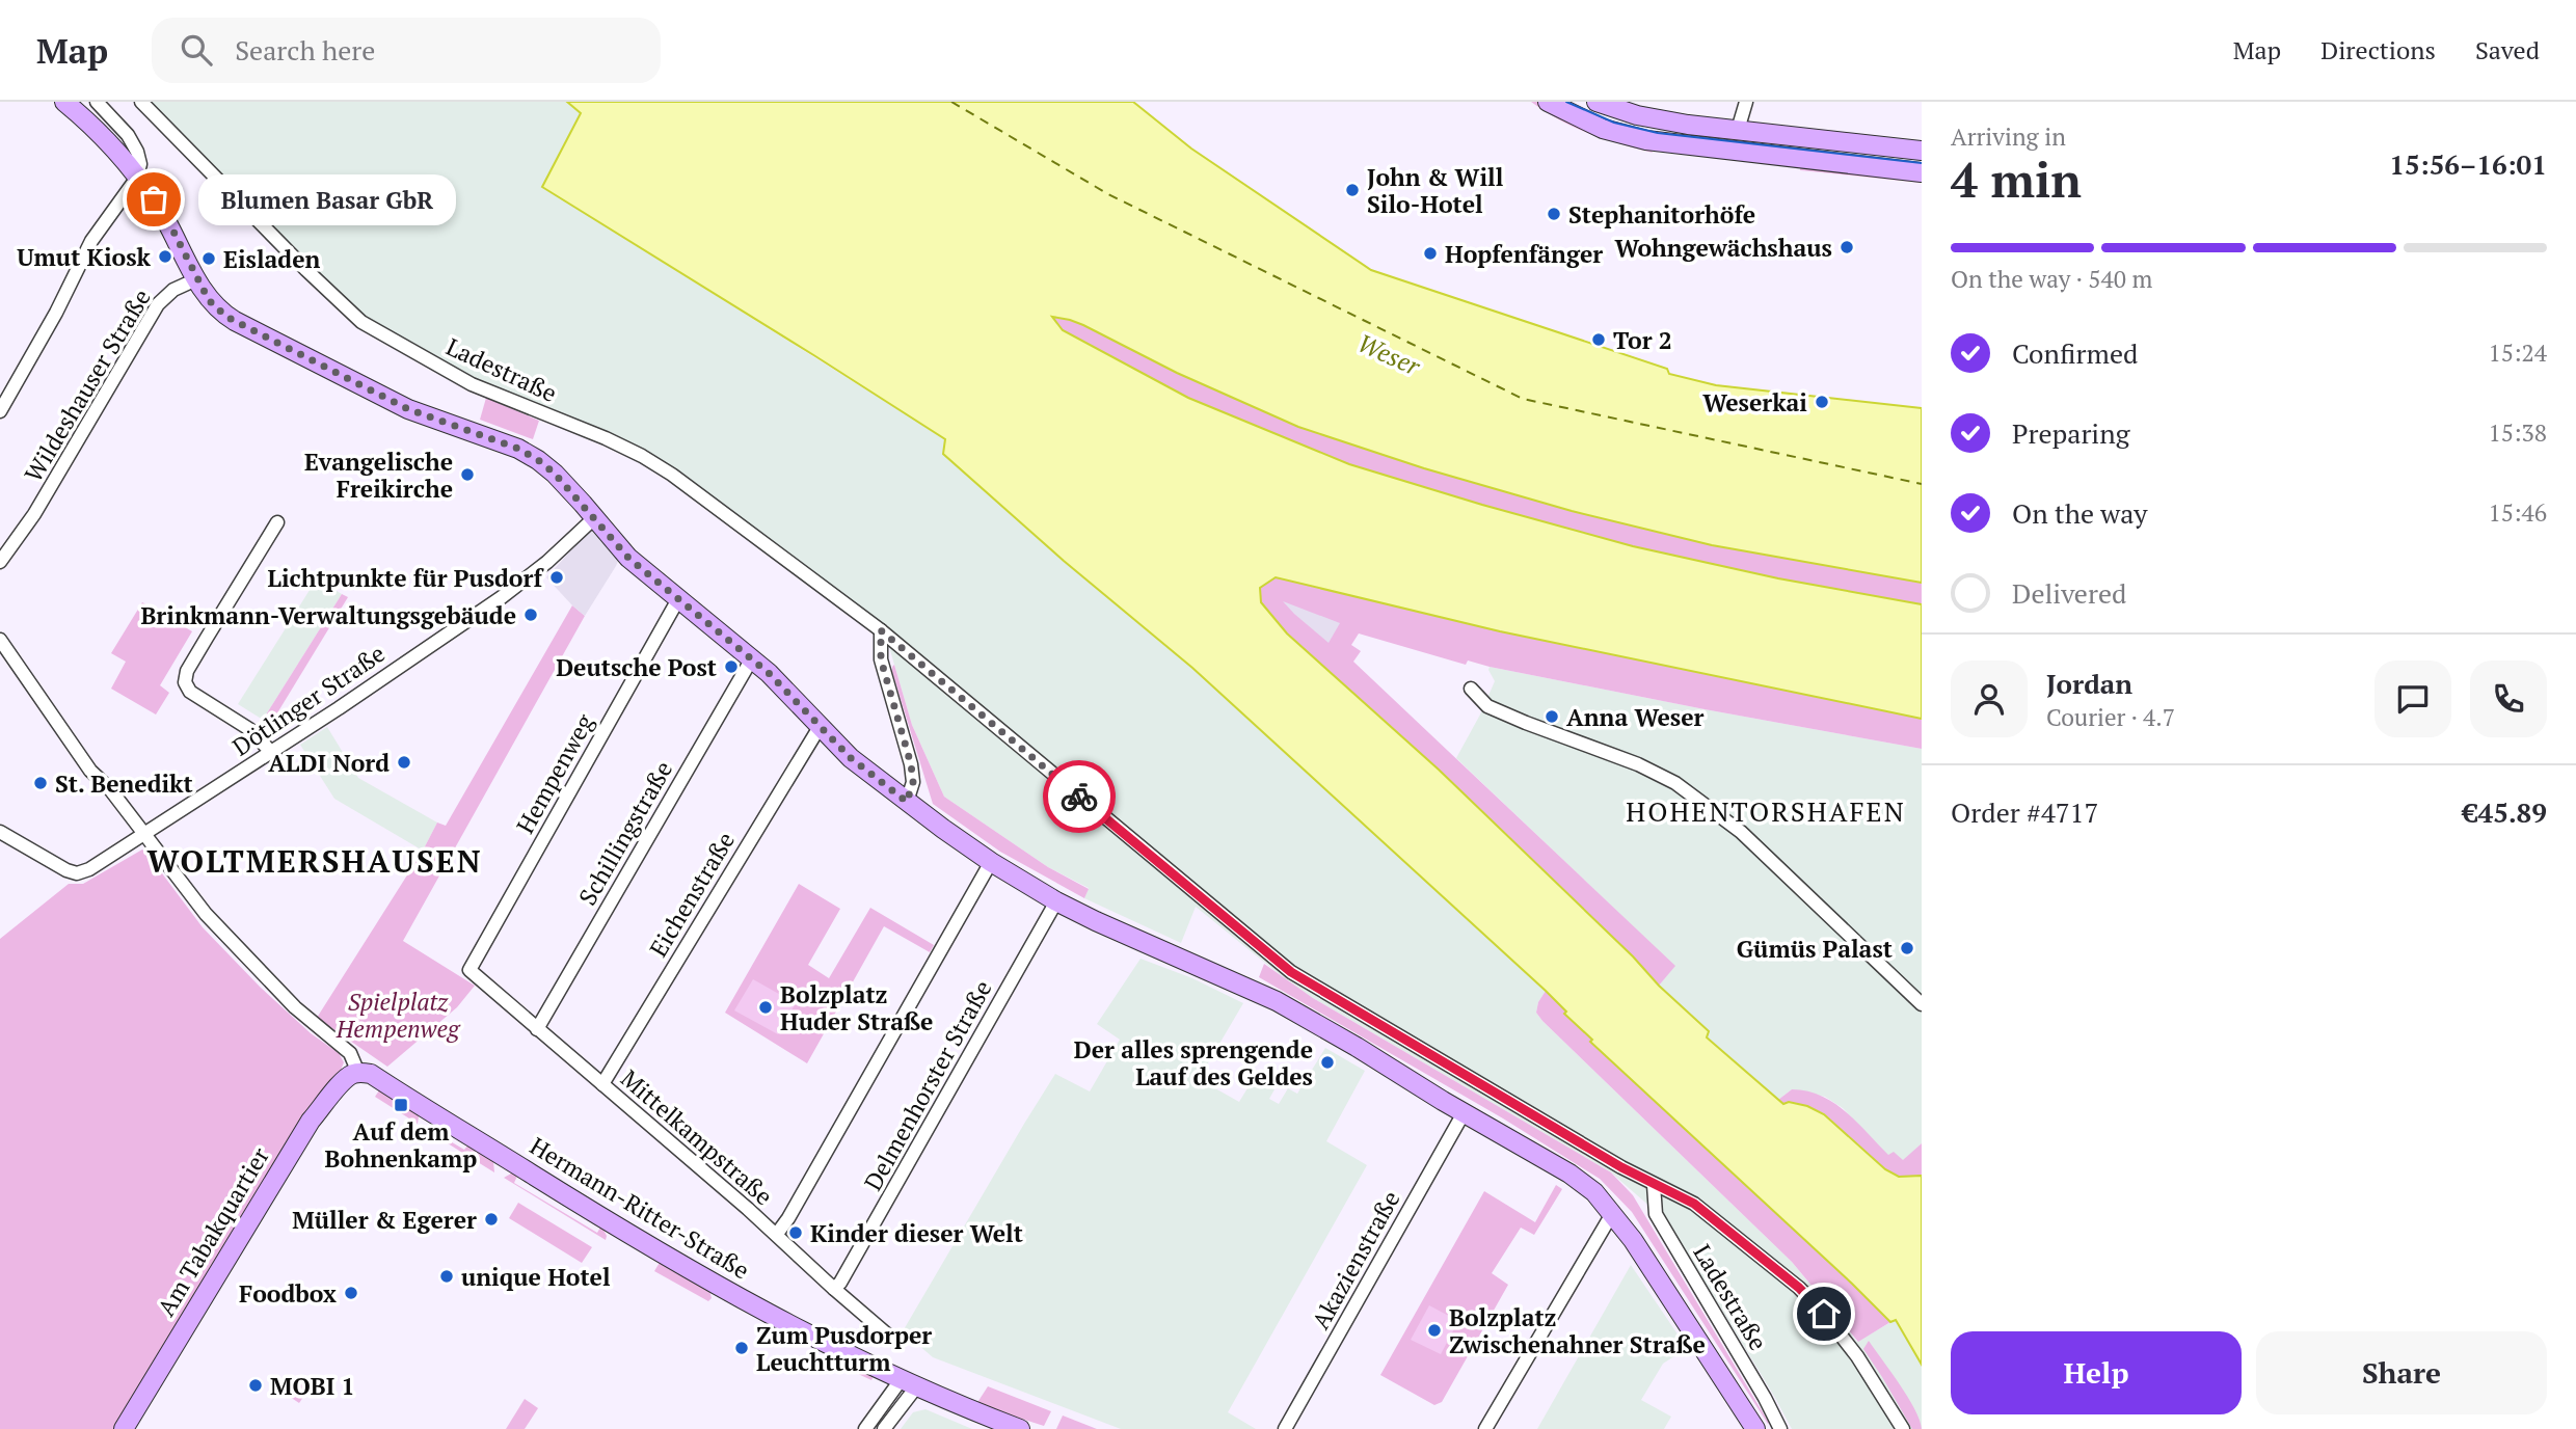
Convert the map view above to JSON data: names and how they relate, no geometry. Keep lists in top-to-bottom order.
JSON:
{
  "streets": {
    "street": [
      "Ladestraße",
      "Wildeshauser Straße",
      "Dötlinger Straße",
      "Hempenweg",
      "Schillingstraße",
      "Eichenstraße",
      "Delmenhorster Straße",
      "Mittelkampstraße",
      "Hermann-Ritter-Straße",
      "Am Tabakquartier",
      "Akazienstraße"
    ]
  },
  "crossings": [
    ["Hempenweg", "Mittelkampstraße"],
    ["Schillingstraße", "Mittelkampstraße"],
    ["Eichenstraße", "Mittelkampstraße"],
    ["Delmenhorster Straße", "Mittelkampstraße"],
    ["Hermann-Ritter-Straße", "Am Tabakquartier"]
  ],
  "districts": ["HOHENTORSHAFEN", "WOLTMERSHAUSEN"],
  "water": ["Weser"],
  "parks": ["Spielplatz Hempenweg"],
  "places": {
    "other": [
      "John & Will Silo-Hotel",
      "Blumen Basar GbR",
      "Stephanitorhöfe",
      "Wohngewächshaus",
      "Hopfenfänger",
      "Umut Kiosk",
      "Eisladen",
      "Tor 2",
      "Weserkai",
      "Evangelische Freikirche",
      "Lichtpunkte für Pusdorf",
      "Brinkmann-Verwaltungsgebäude",
      "Deutsche Post",
      "Anna Weser",
      "ALDI Nord",
      "St. Benedikt",
      "Gümüs Palast",
      "Bolzplatz Huder Straße",
      "Der alles sprengende Lauf des Geldes",
      "Müller & Egerer",
      "Kinder dieser Welt",
      "unique Hotel",
      "Foodbox",
      "Bolzplatz Zwischenahner Straße",
      "Zum Pusdorper Leuchtturm",
      "MOBI 1"
    ],
    "transit": ["Auf dem Bohnenkamp"]
  },
  "page": {
    "header": "Map",
    "search": "Search here",
    "nav": ["Map", "Directions", "Saved"],
    "heading": ["4 min", "Arriving in", "15:56–16:01"],
    "panel": [
      "Jordan",
      "Courier · 4.7",
      "Order #4717",
      "€45.89"
    ],
    "bubble": "Blumen Basar GbR",
    "bar": "On the way · 540 m",
    "list": [
      ["Confirmed", "15:24"],
      ["Preparing", "15:38"],
      ["On the way", "15:46"],
      "Delivered"
    ],
    "buttons": ["Help", "Share"]
  }
}
